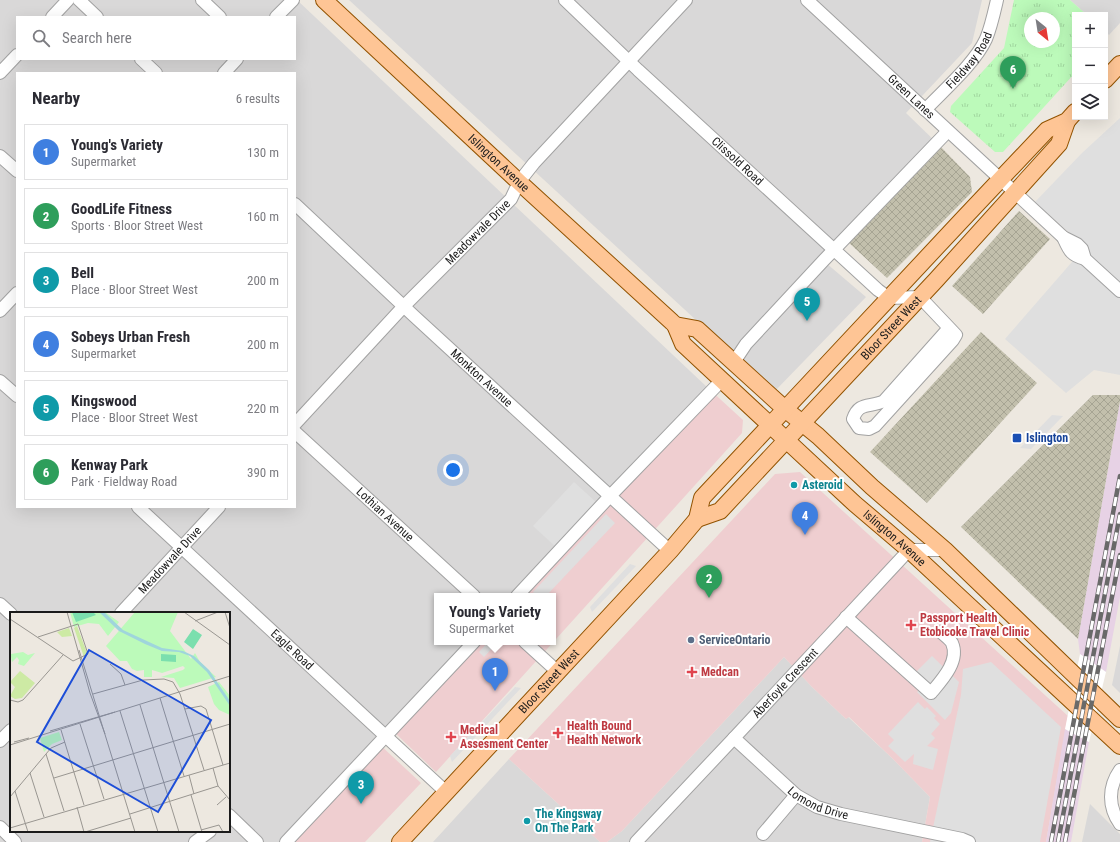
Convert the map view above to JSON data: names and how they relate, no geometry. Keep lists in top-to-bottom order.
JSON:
{
  "streets": {
    "main road": ["Islington Avenue", "Bloor Street West"],
    "street": [
      "Fieldway Road",
      "Green Lanes",
      "Clissold Road",
      "Meadowvale Drive",
      "Monkton Avenue",
      "Lothian Avenue",
      "Eagle Road",
      "Aberfoyle Crescent",
      "Lomond Drive"
    ]
  },
  "crossings": [
    ["Fieldway Road", "Green Lanes"],
    ["Green Lanes", "Bloor Street West"],
    ["Clissold Road", "Meadowvale Drive"],
    ["Clissold Road", "Bloor Street West"],
    ["Islington Avenue", "Meadowvale Drive"],
    ["Islington Avenue", "Bloor Street West"],
    ["Islington Avenue", "Aberfoyle Crescent"],
    ["Meadowvale Drive", "Monkton Avenue"],
    ["Meadowvale Drive", "Eagle Road"],
    ["Bloor Street West", "Monkton Avenue"],
    ["Bloor Street West", "Eagle Road"],
    ["Aberfoyle Crescent", "Lomond Drive"]
  ],
  "places": {
    "transit": ["Islington"],
    "other": ["Asteroid", "ServiceOntario", "The Kingsway On The Park"],
    "health": [
      "Passport Health Etobicoke Travel Clinic",
      "Medcan",
      "Health Bound Health Network",
      "Medical Assesment Center"
    ]
  },
  "north": "bottom right",
  "page": {
    "map_buttons": ["+", "−"],
    "search": "Search here",
    "pins": [
      "6",
      "5",
      "4",
      "2",
      "1",
      "3"
    ],
    "heading": ["Nearby", "6 results"],
    "list": [
      {
        "mark": "1",
        "name": "Young's Variety",
        "note": "Supermarket",
        "value": "130 m"
      },
      {
        "mark": "2",
        "name": "GoodLife Fitness",
        "note": "Sports · Bloor Street West",
        "value": "160 m"
      },
      {
        "mark": "3",
        "name": "Bell",
        "note": "Place · Bloor Street West",
        "value": "200 m"
      },
      {
        "mark": "4",
        "name": "Sobeys Urban Fresh",
        "note": "Supermarket",
        "value": "200 m"
      },
      {
        "mark": "5",
        "name": "Kingswood",
        "note": "Place · Bloor Street West",
        "value": "220 m"
      },
      {
        "mark": "6",
        "name": "Kenway Park",
        "note": "Park · Fieldway Road",
        "value": "390 m"
      }
    ],
    "popup": ["Young's Variety", "Supermarket"]
  }
}
